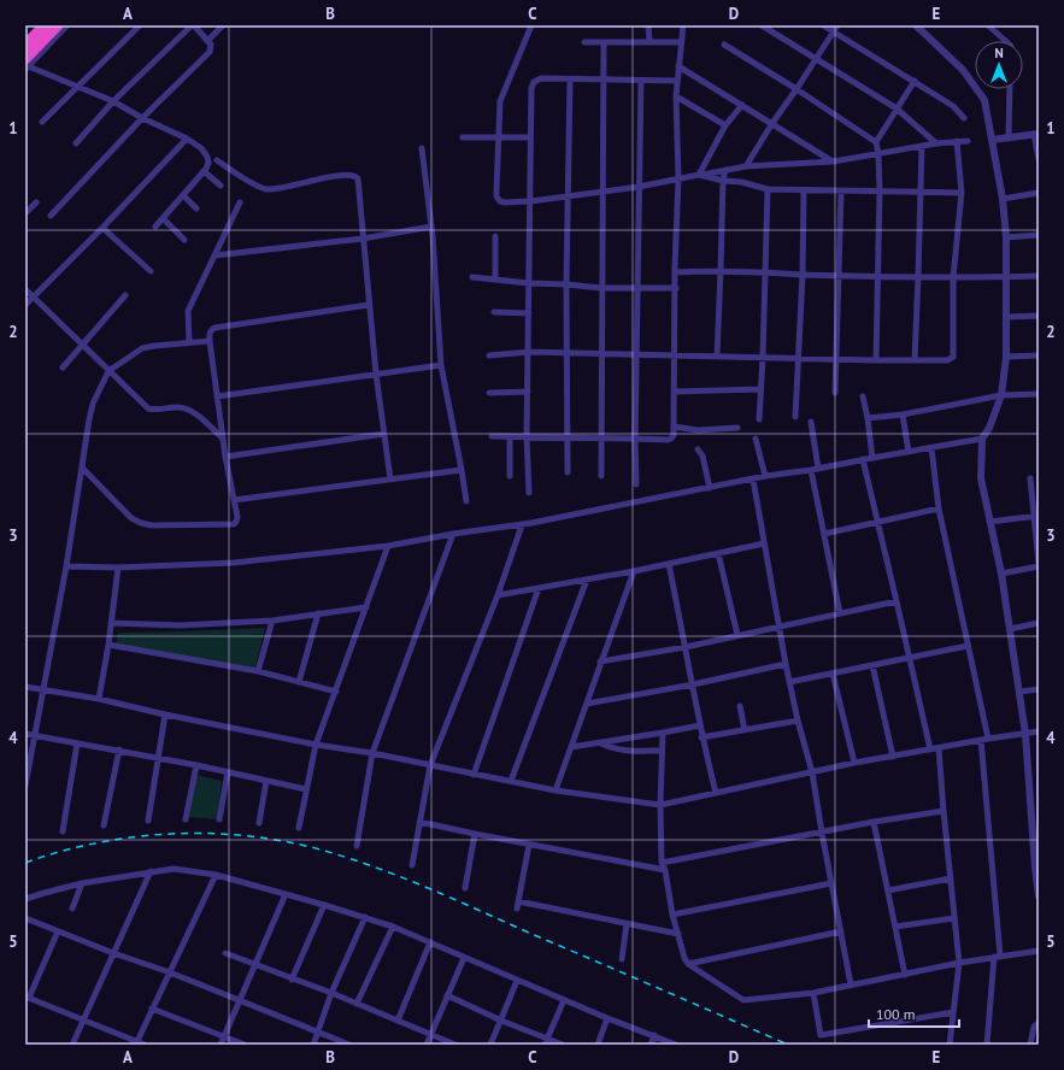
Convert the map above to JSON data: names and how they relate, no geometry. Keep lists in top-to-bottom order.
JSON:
{
  "scale_bar": "100 m",
  "north": "top",
  "grid": {
    "columns": [
      "A",
      "B",
      "C",
      "D",
      "E"
    ],
    "rows": [
      "1",
      "2",
      "3",
      "4",
      "5"
    ]
  }
}
